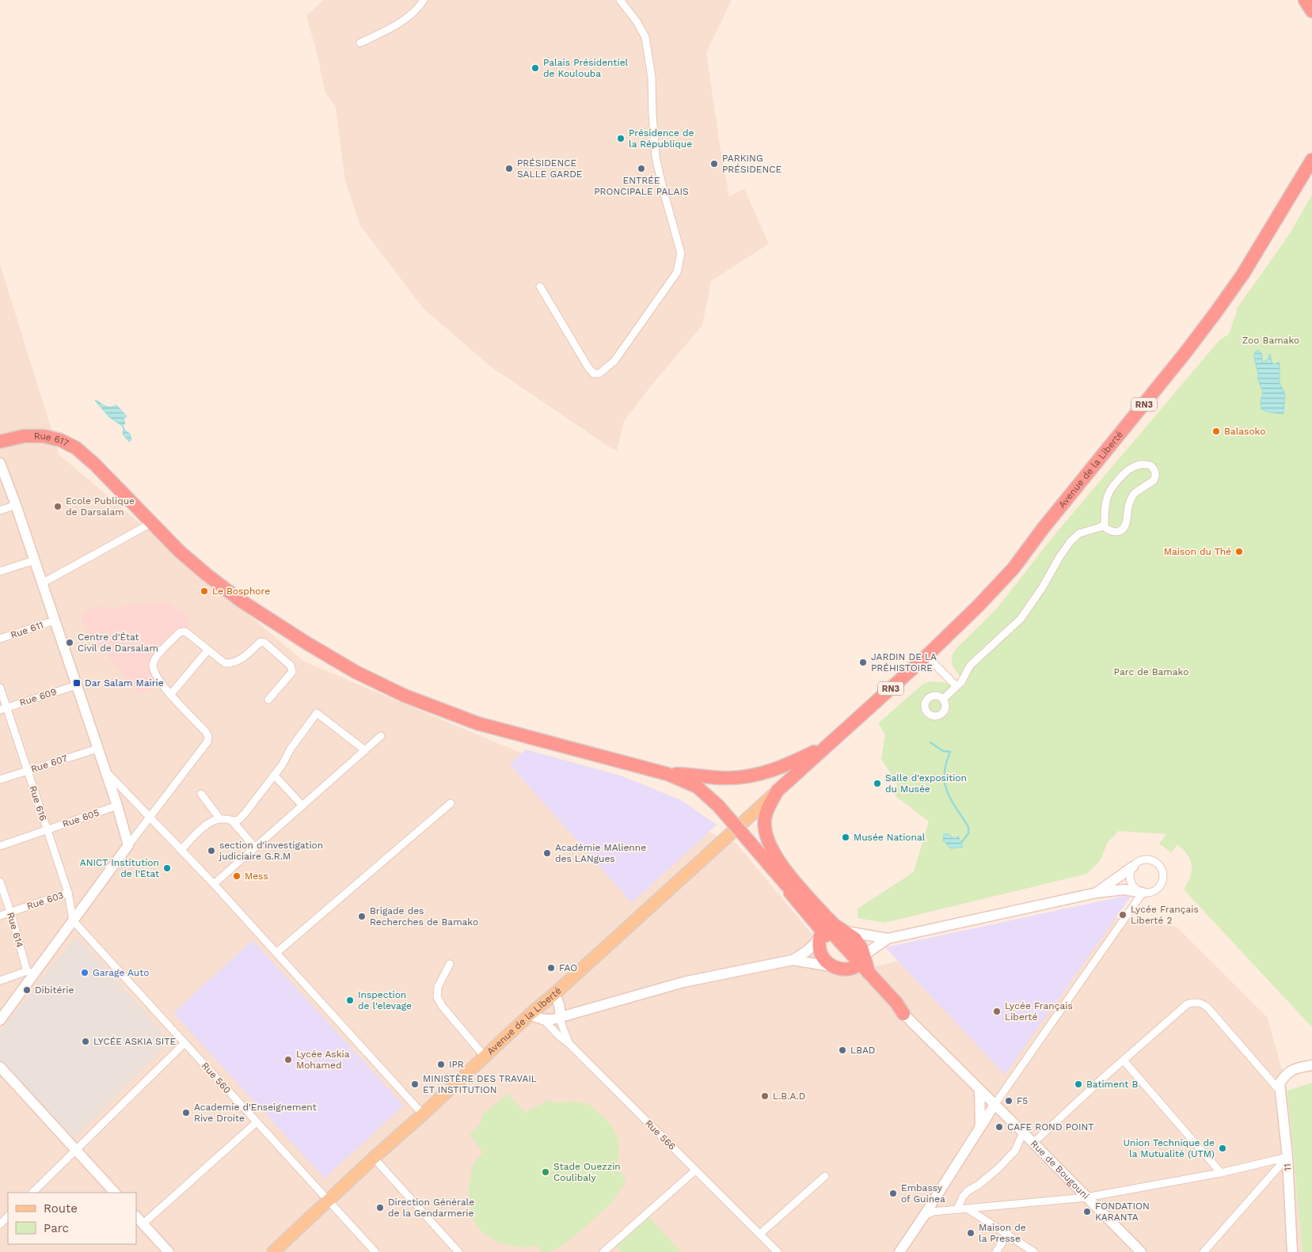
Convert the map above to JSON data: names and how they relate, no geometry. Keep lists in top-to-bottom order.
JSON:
{
  "streets": {
    "highway": ["RN3", "Rue 617", "Avenue de la Liberté"],
    "street": [
      "Rue 611",
      "Rue 609",
      "Rue 607",
      "Rue 616",
      "Rue 605",
      "Rue 603",
      "Rue 614",
      "Rue 560",
      "Rue 566",
      "11",
      "Rue de Bougouni"
    ]
  },
  "crossings": [
    ["Avenue de la Liberté", "Rue 560"],
    ["Rue 609", "Rue 616"],
    ["Rue 607", "Rue 616"],
    ["Rue 616", "Rue 605"],
    ["Rue 616", "Rue 603"],
    ["Rue 616", "Rue 560"],
    ["Rue 603", "Rue 614"]
  ],
  "parks": ["Zoo Bamako", "Parc de Bamako"],
  "places": {
    "other": [
      "Palais Présidentiel de Koulouba",
      "Présidence de la République",
      "PARKING PRÉSIDENCE",
      "PRÉSIDENCE SALLE GARDE",
      "ENTRÉE PRONCIPALE PALAIS",
      "Balasoko",
      "Ecole Publique de Darsalam",
      "Maison du Thé",
      "Le Bosphore",
      "Centre d'État Civil de Darsalam",
      "JARDIN DE LA PRÉHISTOIRE",
      "Salle d'exposition du Musée",
      "Musée National",
      "section d'investigation judiciaire G.R.M",
      "Académie MAlienne des LANgues",
      "ANICT Institution de l'Etat",
      "Mess",
      "Lycée Français Liberté 2",
      "Brigade des Recherches de Bamako",
      "FAO",
      "Garage Auto",
      "Dibitérie",
      "Inspection de l'elevage",
      "Lycée Français Liberté",
      "LYCÉE ASKIA SITE",
      "LBAD",
      "Lycée Askia Mohamed",
      "IPR",
      "MINISTÈRE DES TRAVAIL ET INSTITUTION",
      "Batiment B",
      "L.B.A.D",
      "F5",
      "Academie d'Enseignement Rive Droite",
      "CAFE ROND POINT",
      "Union Technique de la Mutualité (UTM)",
      "Stade Ouezzin Coulibaly",
      "Embassy of Guinea",
      "Direction Générale de la Gendarmerie",
      "FONDATION KARANTA",
      "Maison de la Presse"
    ],
    "transit": ["Dar Salam Mairie"]
  },
  "legend": ["Route", "Parc"]
}
